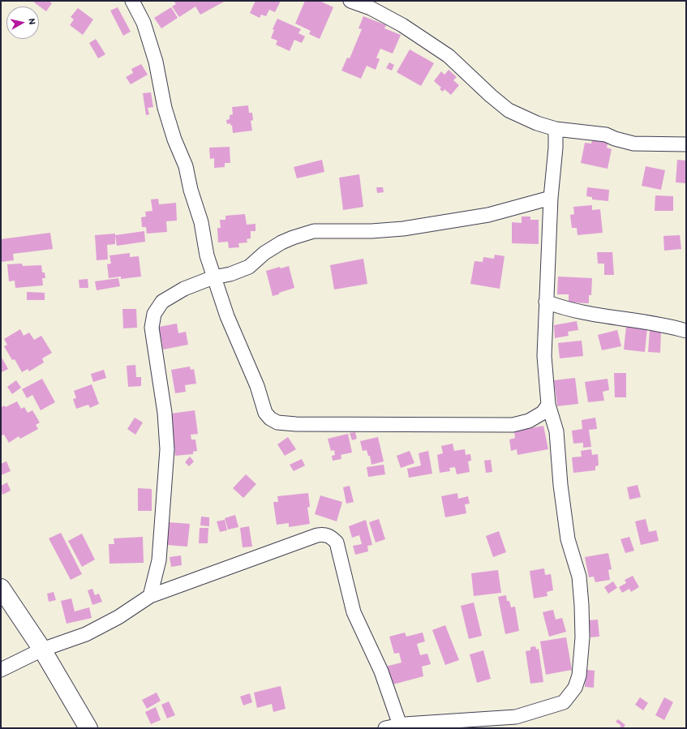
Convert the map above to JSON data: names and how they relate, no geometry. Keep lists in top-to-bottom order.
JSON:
{
  "north": "right"
}
